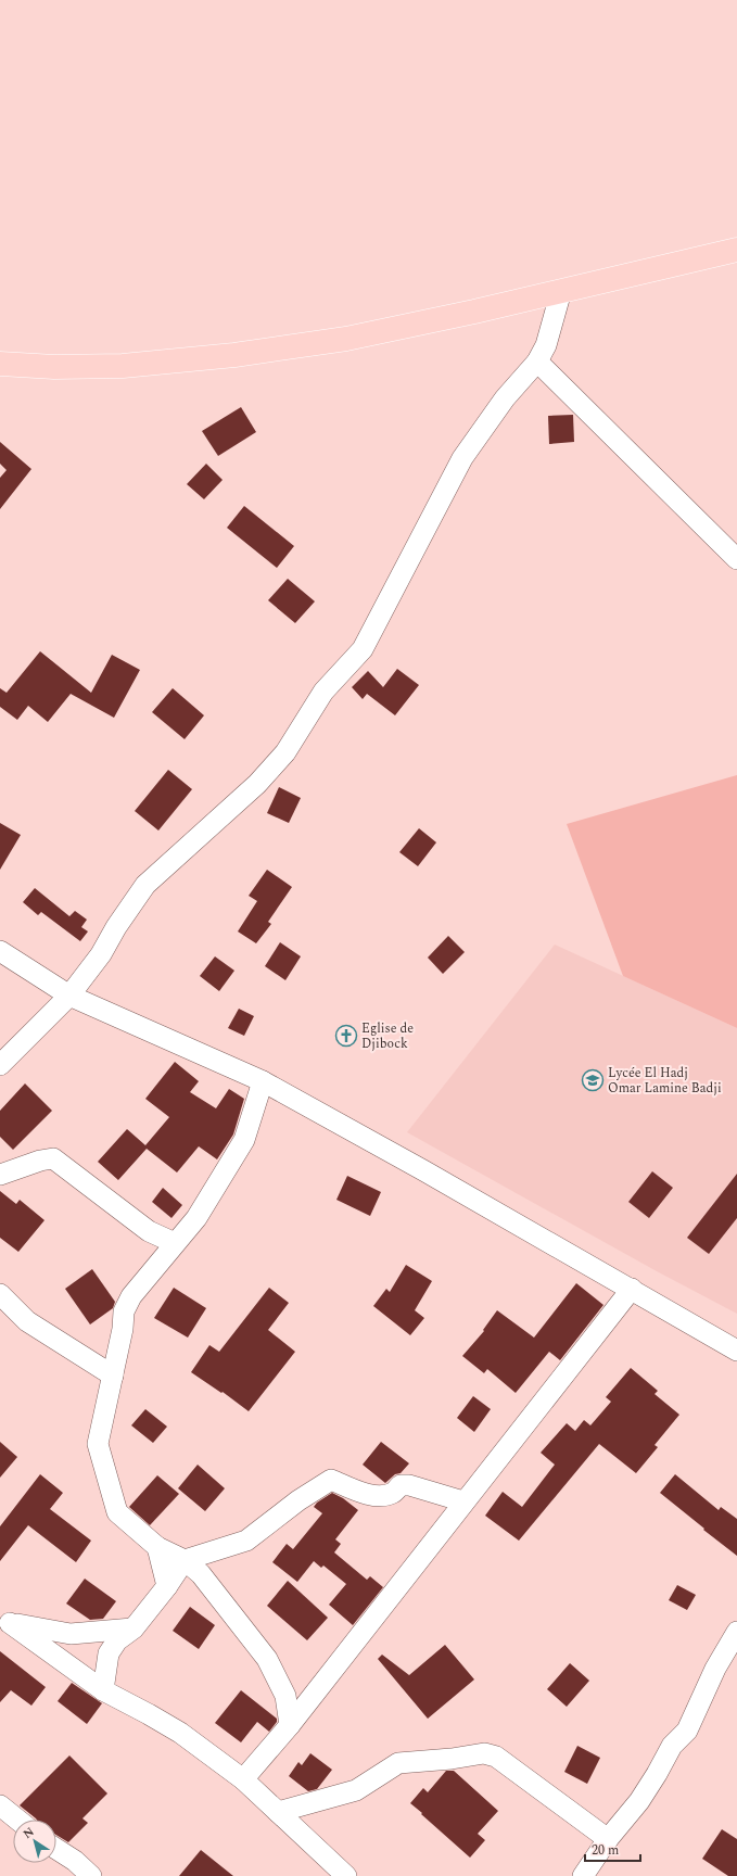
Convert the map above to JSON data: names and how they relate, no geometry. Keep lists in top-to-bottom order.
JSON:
{
  "places": {
    "church": ["Eglise de Djibock"],
    "school or university": ["Lycée El Hadj Omar Lamine Badji"]
  },
  "scale_bar": "20 m",
  "north": "top left"
}
